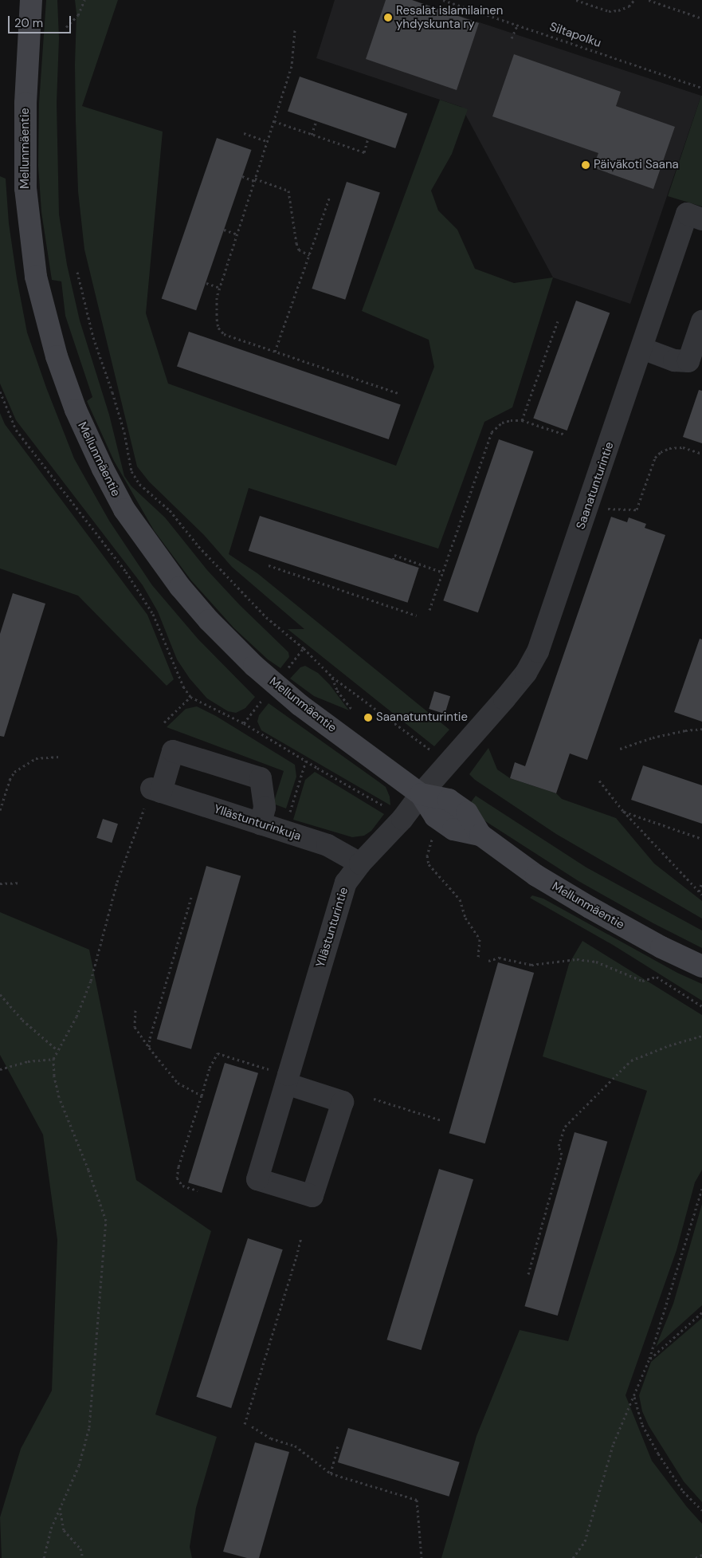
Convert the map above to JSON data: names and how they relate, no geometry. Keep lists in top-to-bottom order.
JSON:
{
  "streets": {
    "main road": ["Mellunmäentie"],
    "street": ["Saanatunturintie", "Yllästunturinkuja", "Yllästunturintie"],
    "path": ["Siltapolku"]
  },
  "crossings": [
    ["Mellunmäentie", "Saanatunturintie"],
    ["Mellunmäentie", "Yllästunturintie"],
    ["Saanatunturintie", "Yllästunturintie"],
    ["Yllästunturinkuja", "Yllästunturintie"]
  ],
  "places": ["Resalat islamilainen yhdyskunta ry", "Päiväkoti Saana", "Saanatunturintie"],
  "scale_bar": "20 m"
}
